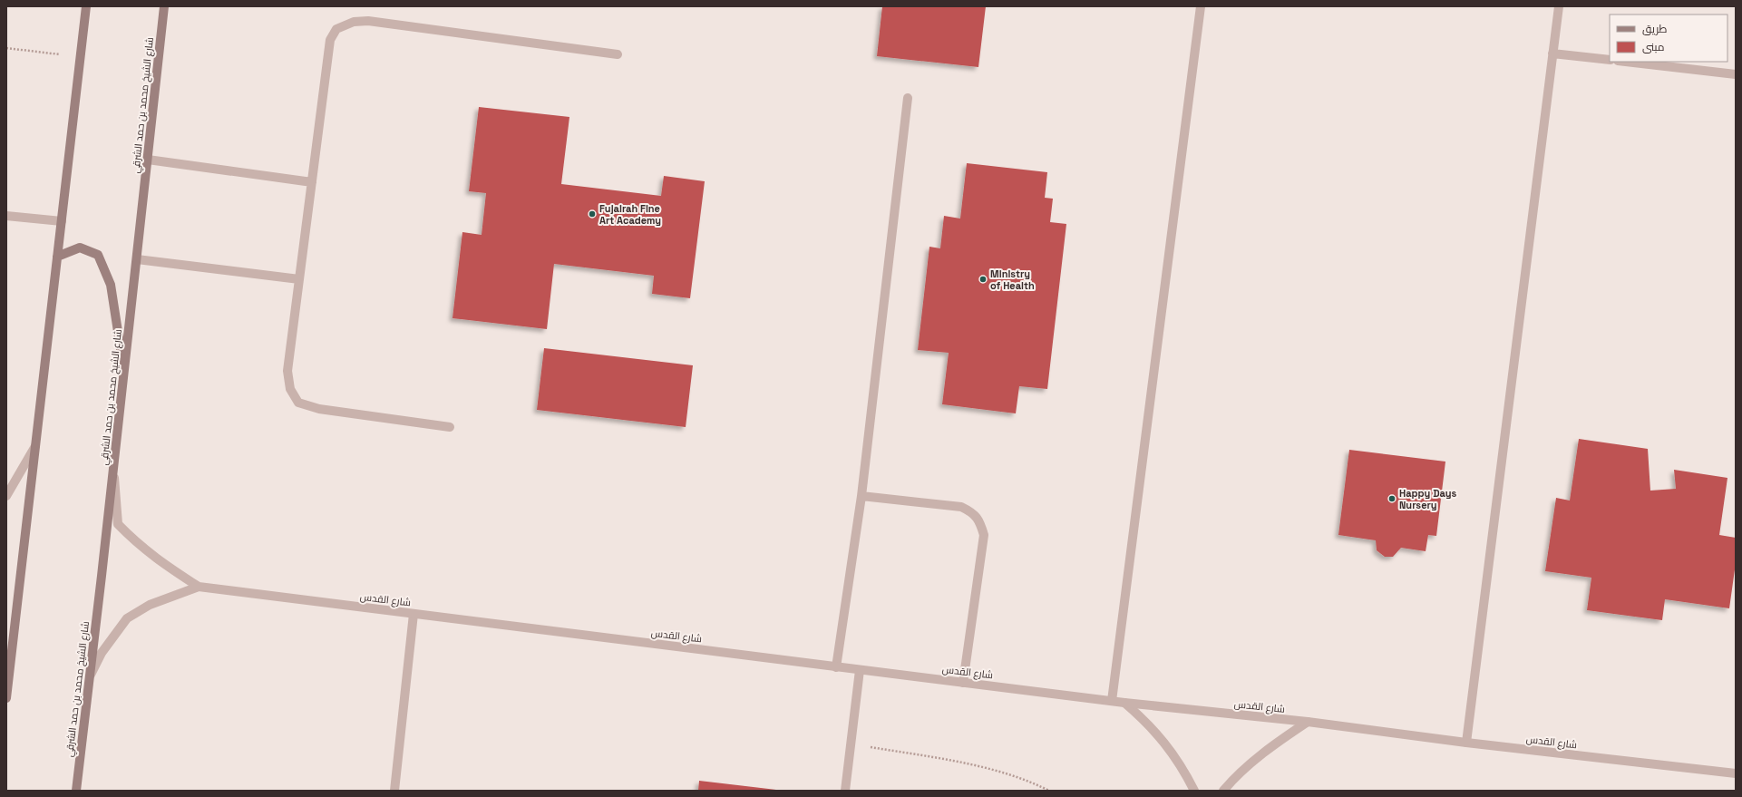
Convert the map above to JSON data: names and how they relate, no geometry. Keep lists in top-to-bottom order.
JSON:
{
  "streets": {
    "main road": ["شارع الشيخ محمد بن حمد الشرقي"],
    "street": ["شارع القدس"]
  },
  "crossings": [
    ["شارع الشيخ محمد بن حمد الشرقي", "شارع القدس"]
  ],
  "places": ["Fujairah Fine Art Academy", "Ministry of Health", "Happy Days Nursery"],
  "legend": ["طريق", "مبنى"]
}
